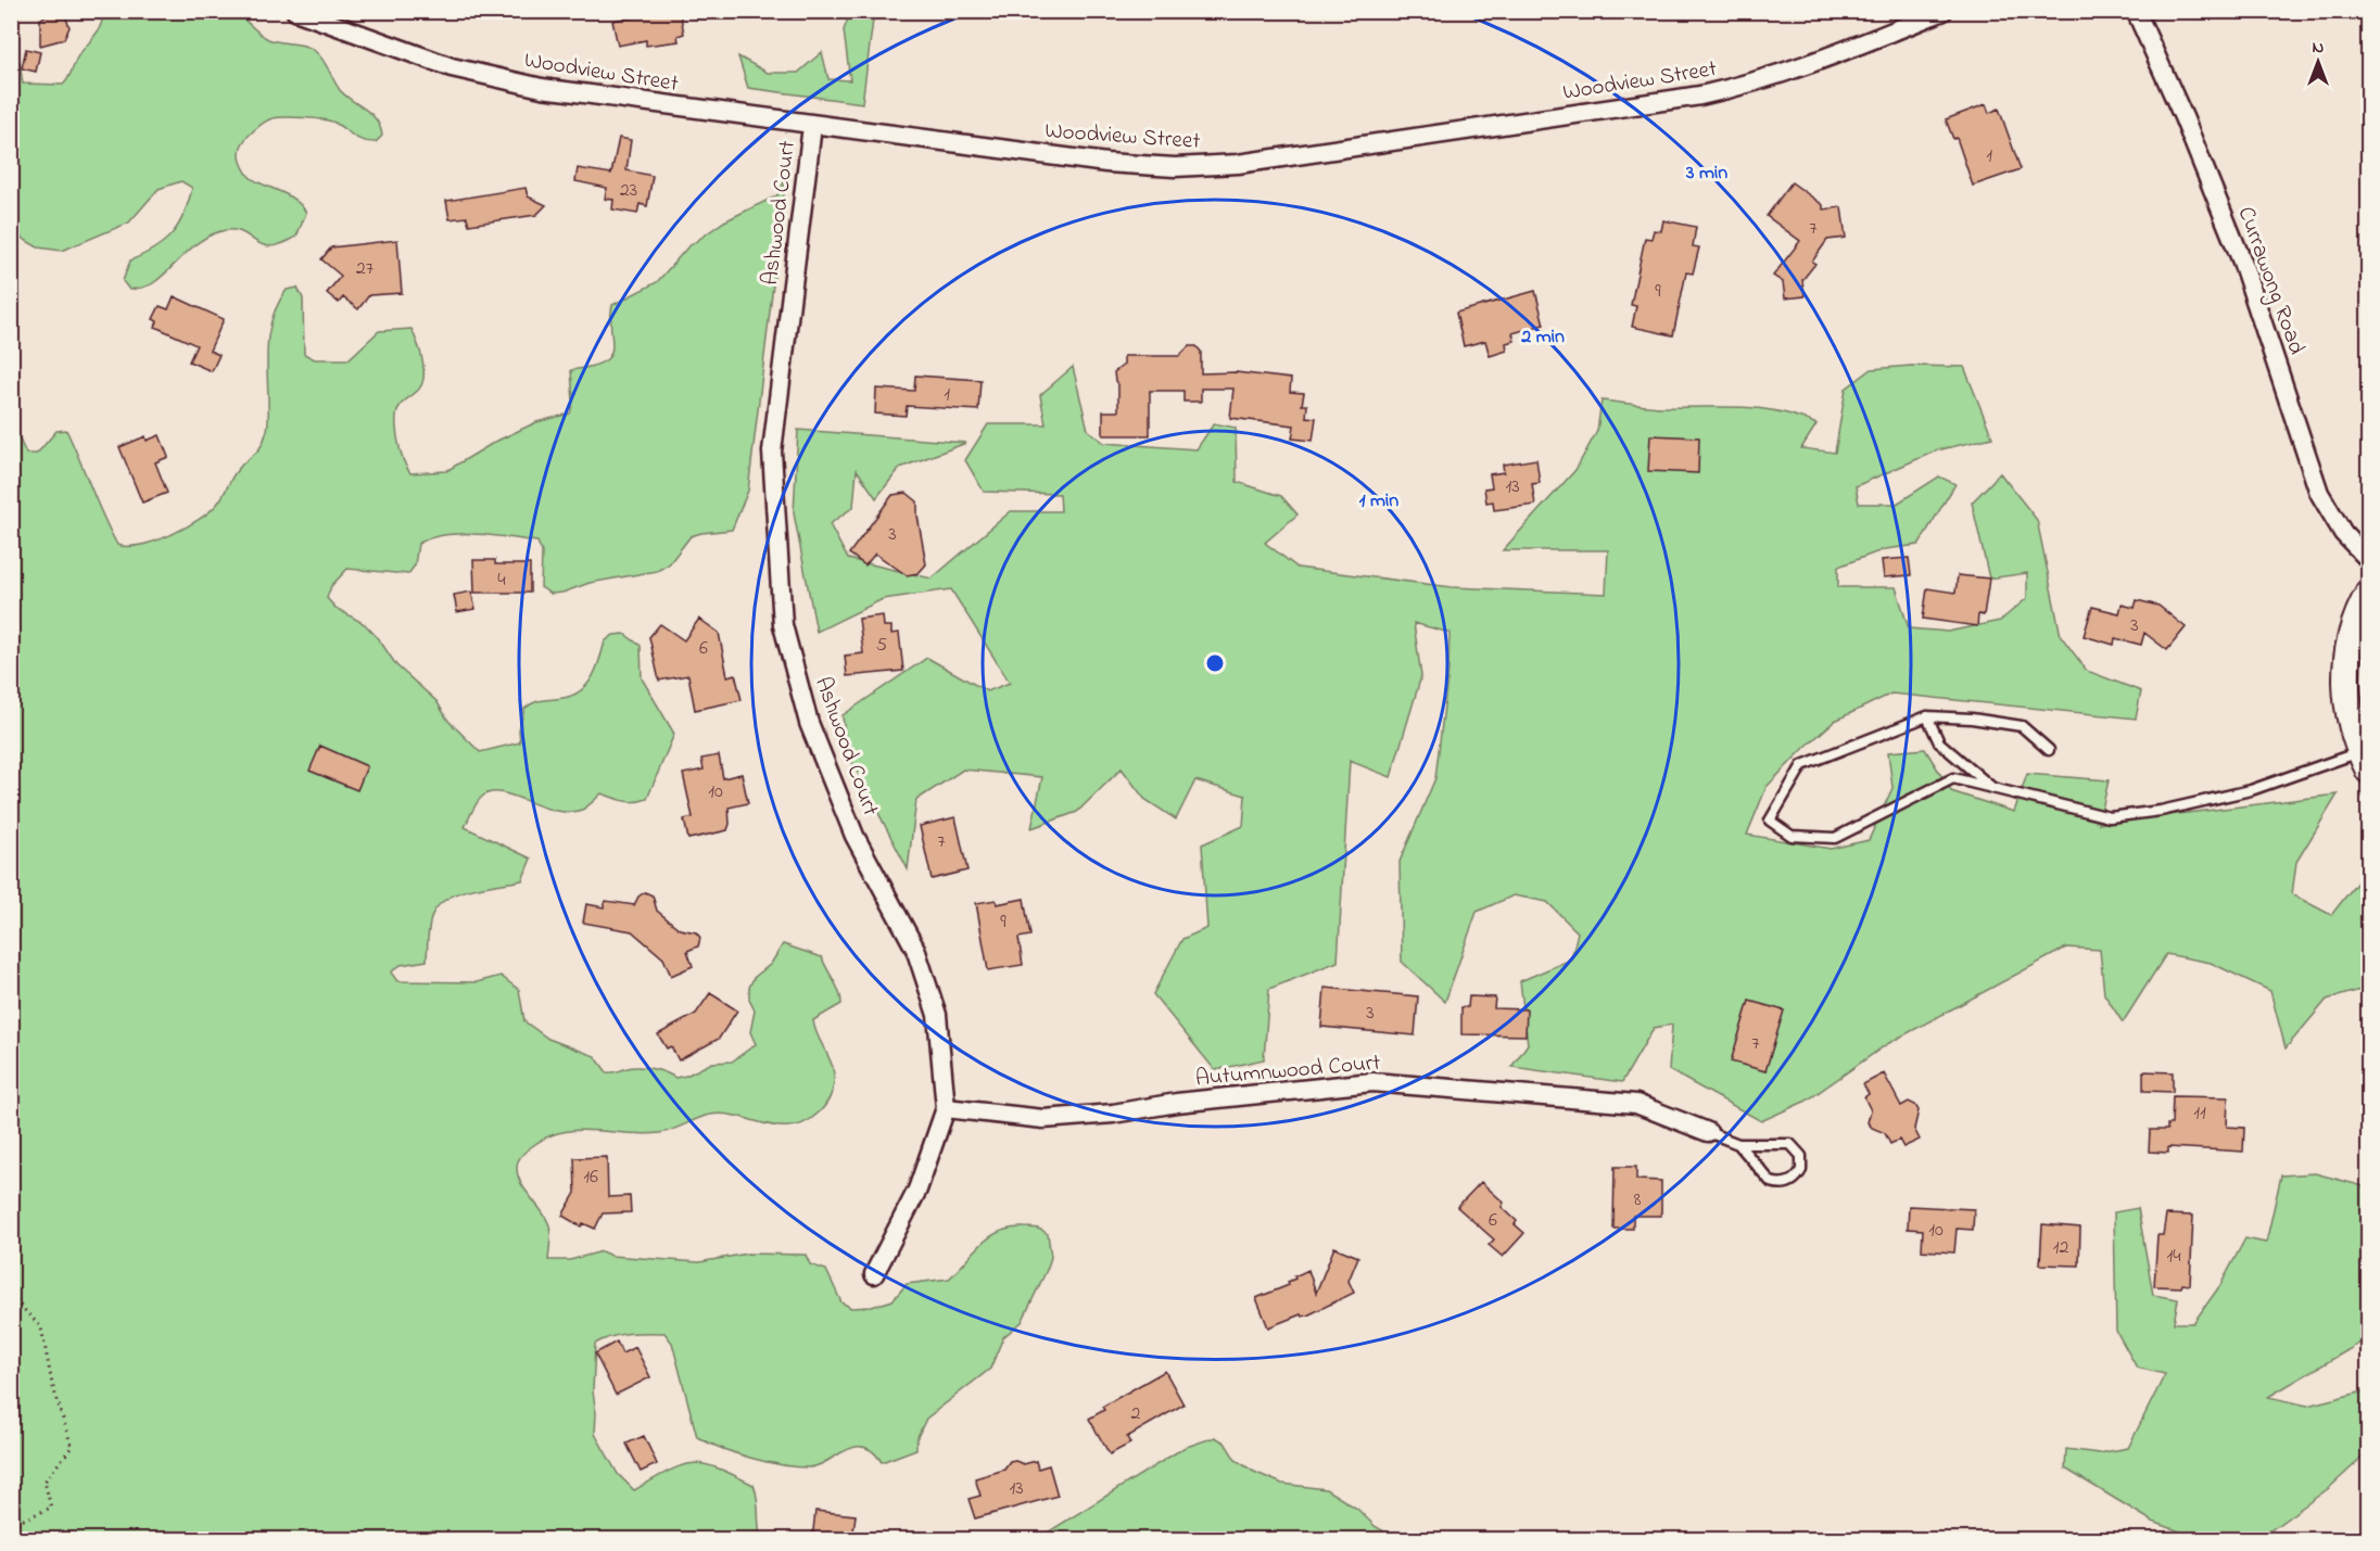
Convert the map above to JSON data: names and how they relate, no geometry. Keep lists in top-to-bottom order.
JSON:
{
  "streets": {
    "street": [
      "Woodview Street",
      "Ashwood Court",
      "Currawong Road",
      "Autumnwood Court"
    ]
  },
  "crossings": [
    ["Woodview Street", "Ashwood Court"],
    ["Ashwood Court", "Autumnwood Court"]
  ],
  "house_numbers": [
    "1",
    "23",
    "7",
    "27",
    "9",
    "1",
    "13",
    "3",
    "4",
    "3",
    "5",
    "6",
    "10",
    "7",
    "9",
    "3",
    "7",
    "11",
    "16",
    "8",
    "6",
    "10",
    "12",
    "14",
    "2",
    "13"
  ],
  "north": "top",
  "rings": ["3 min", "2 min", "1 min"]
}
